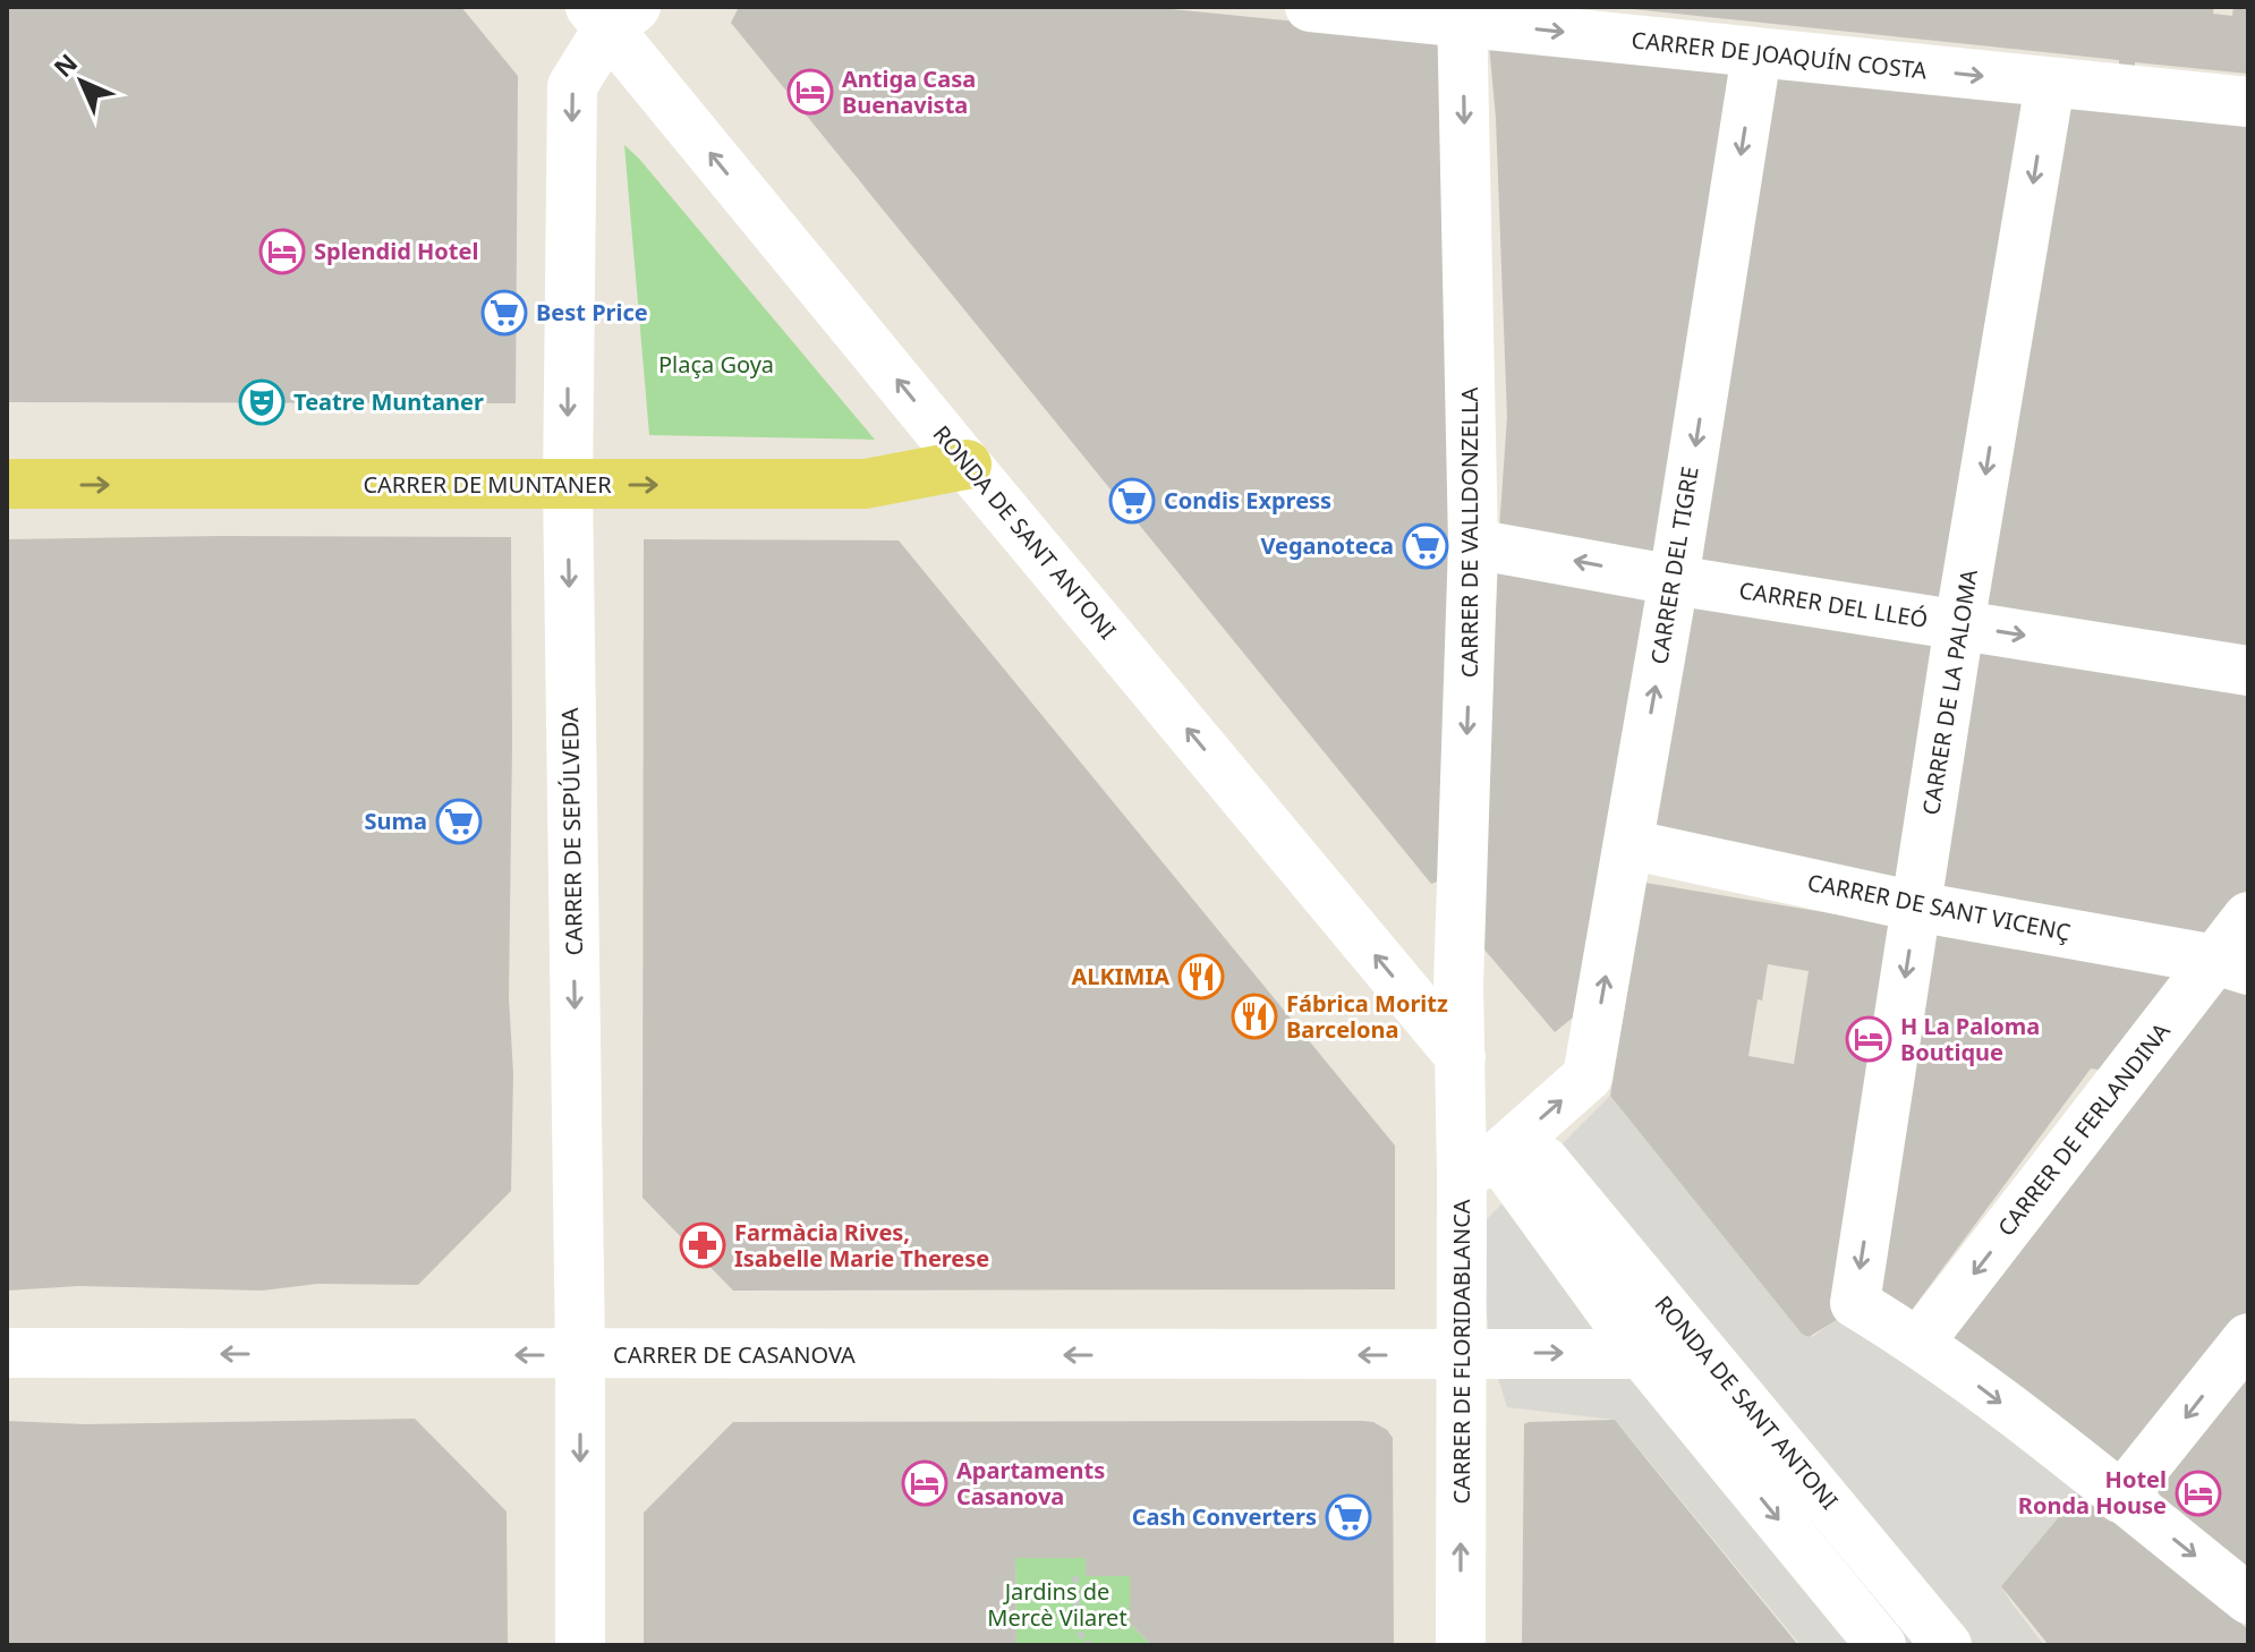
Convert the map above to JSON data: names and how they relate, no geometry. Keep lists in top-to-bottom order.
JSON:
{
  "streets": {
    "main road": ["CARRER DE MUNTANER"],
    "street": [
      "CARRER DE JOAQUÍN COSTA",
      "RONDA DE SANT ANTONI",
      "CARRER DE VALLDONZELLA",
      "CARRER DEL TIGRE",
      "CARRER DEL LLEÓ",
      "CARRER DE LA PALOMA",
      "CARRER DE SEPÚLVEDA",
      "CARRER DE SANT VICENÇ",
      "CARRER DE FERLANDINA",
      "CARRER DE FLORIDABLANCA",
      "CARRER DE CASANOVA"
    ]
  },
  "crossings": [
    ["CARRER DE JOAQUÍN COSTA", "CARRER DE VALLDONZELLA"],
    ["CARRER DE JOAQUÍN COSTA", "CARRER DEL TIGRE"],
    ["CARRER DE JOAQUÍN COSTA", "CARRER DE LA PALOMA"],
    ["CARRER DE MUNTANER", "RONDA DE SANT ANTONI"],
    ["CARRER DE MUNTANER", "CARRER DE SEPÚLVEDA"],
    ["RONDA DE SANT ANTONI", "CARRER DE VALLDONZELLA"],
    ["RONDA DE SANT ANTONI", "CARRER DEL TIGRE"],
    ["RONDA DE SANT ANTONI", "CARRER DE SEPÚLVEDA"],
    ["RONDA DE SANT ANTONI", "CARRER DE FLORIDABLANCA"],
    ["CARRER DE VALLDONZELLA", "CARRER DEL LLEÓ"],
    ["CARRER DE VALLDONZELLA", "CARRER DE FLORIDABLANCA"],
    ["CARRER DEL TIGRE", "CARRER DEL LLEÓ"],
    ["CARRER DEL TIGRE", "CARRER DE SANT VICENÇ"],
    ["CARRER DEL TIGRE", "CARRER DE FLORIDABLANCA"],
    ["CARRER DEL LLEÓ", "CARRER DE LA PALOMA"],
    ["CARRER DE LA PALOMA", "CARRER DE SANT VICENÇ"],
    ["CARRER DE LA PALOMA", "CARRER DE FERLANDINA"],
    ["CARRER DE SEPÚLVEDA", "CARRER DE CASANOVA"],
    ["CARRER DE SANT VICENÇ", "CARRER DE FERLANDINA"],
    ["CARRER DE FLORIDABLANCA", "CARRER DE CASANOVA"]
  ],
  "one_way": [
    "CARRER DE JOAQUÍN COSTA",
    "CARRER DE MUNTANER",
    "CARRER DE VALLDONZELLA",
    "CARRER DE LA PALOMA",
    "CARRER DE SEPÚLVEDA",
    "CARRER DE FLORIDABLANCA",
    "CARRER DE CASANOVA"
  ],
  "parks": ["Plaça Goya", "Jardins de Mercè Vilaret"],
  "places": {
    "hotel": [
      "Antiga Casa Buenavista",
      "Splendid Hotel",
      "H La Paloma Boutique",
      "Apartaments Casanova",
      "Hotel Ronda House"
    ],
    "supermarket": [
      "Best Price",
      "Condis Express",
      "Veganoteca",
      "Suma",
      "Cash Converters"
    ],
    "theatre": ["Teatre Muntaner"],
    "restaurant": ["ALKIMIA", "Fábrica Moritz Barcelona"],
    "pharmacy": ["Farmàcia Rives, Isabelle Marie Therese"]
  },
  "north": "top left"
}
